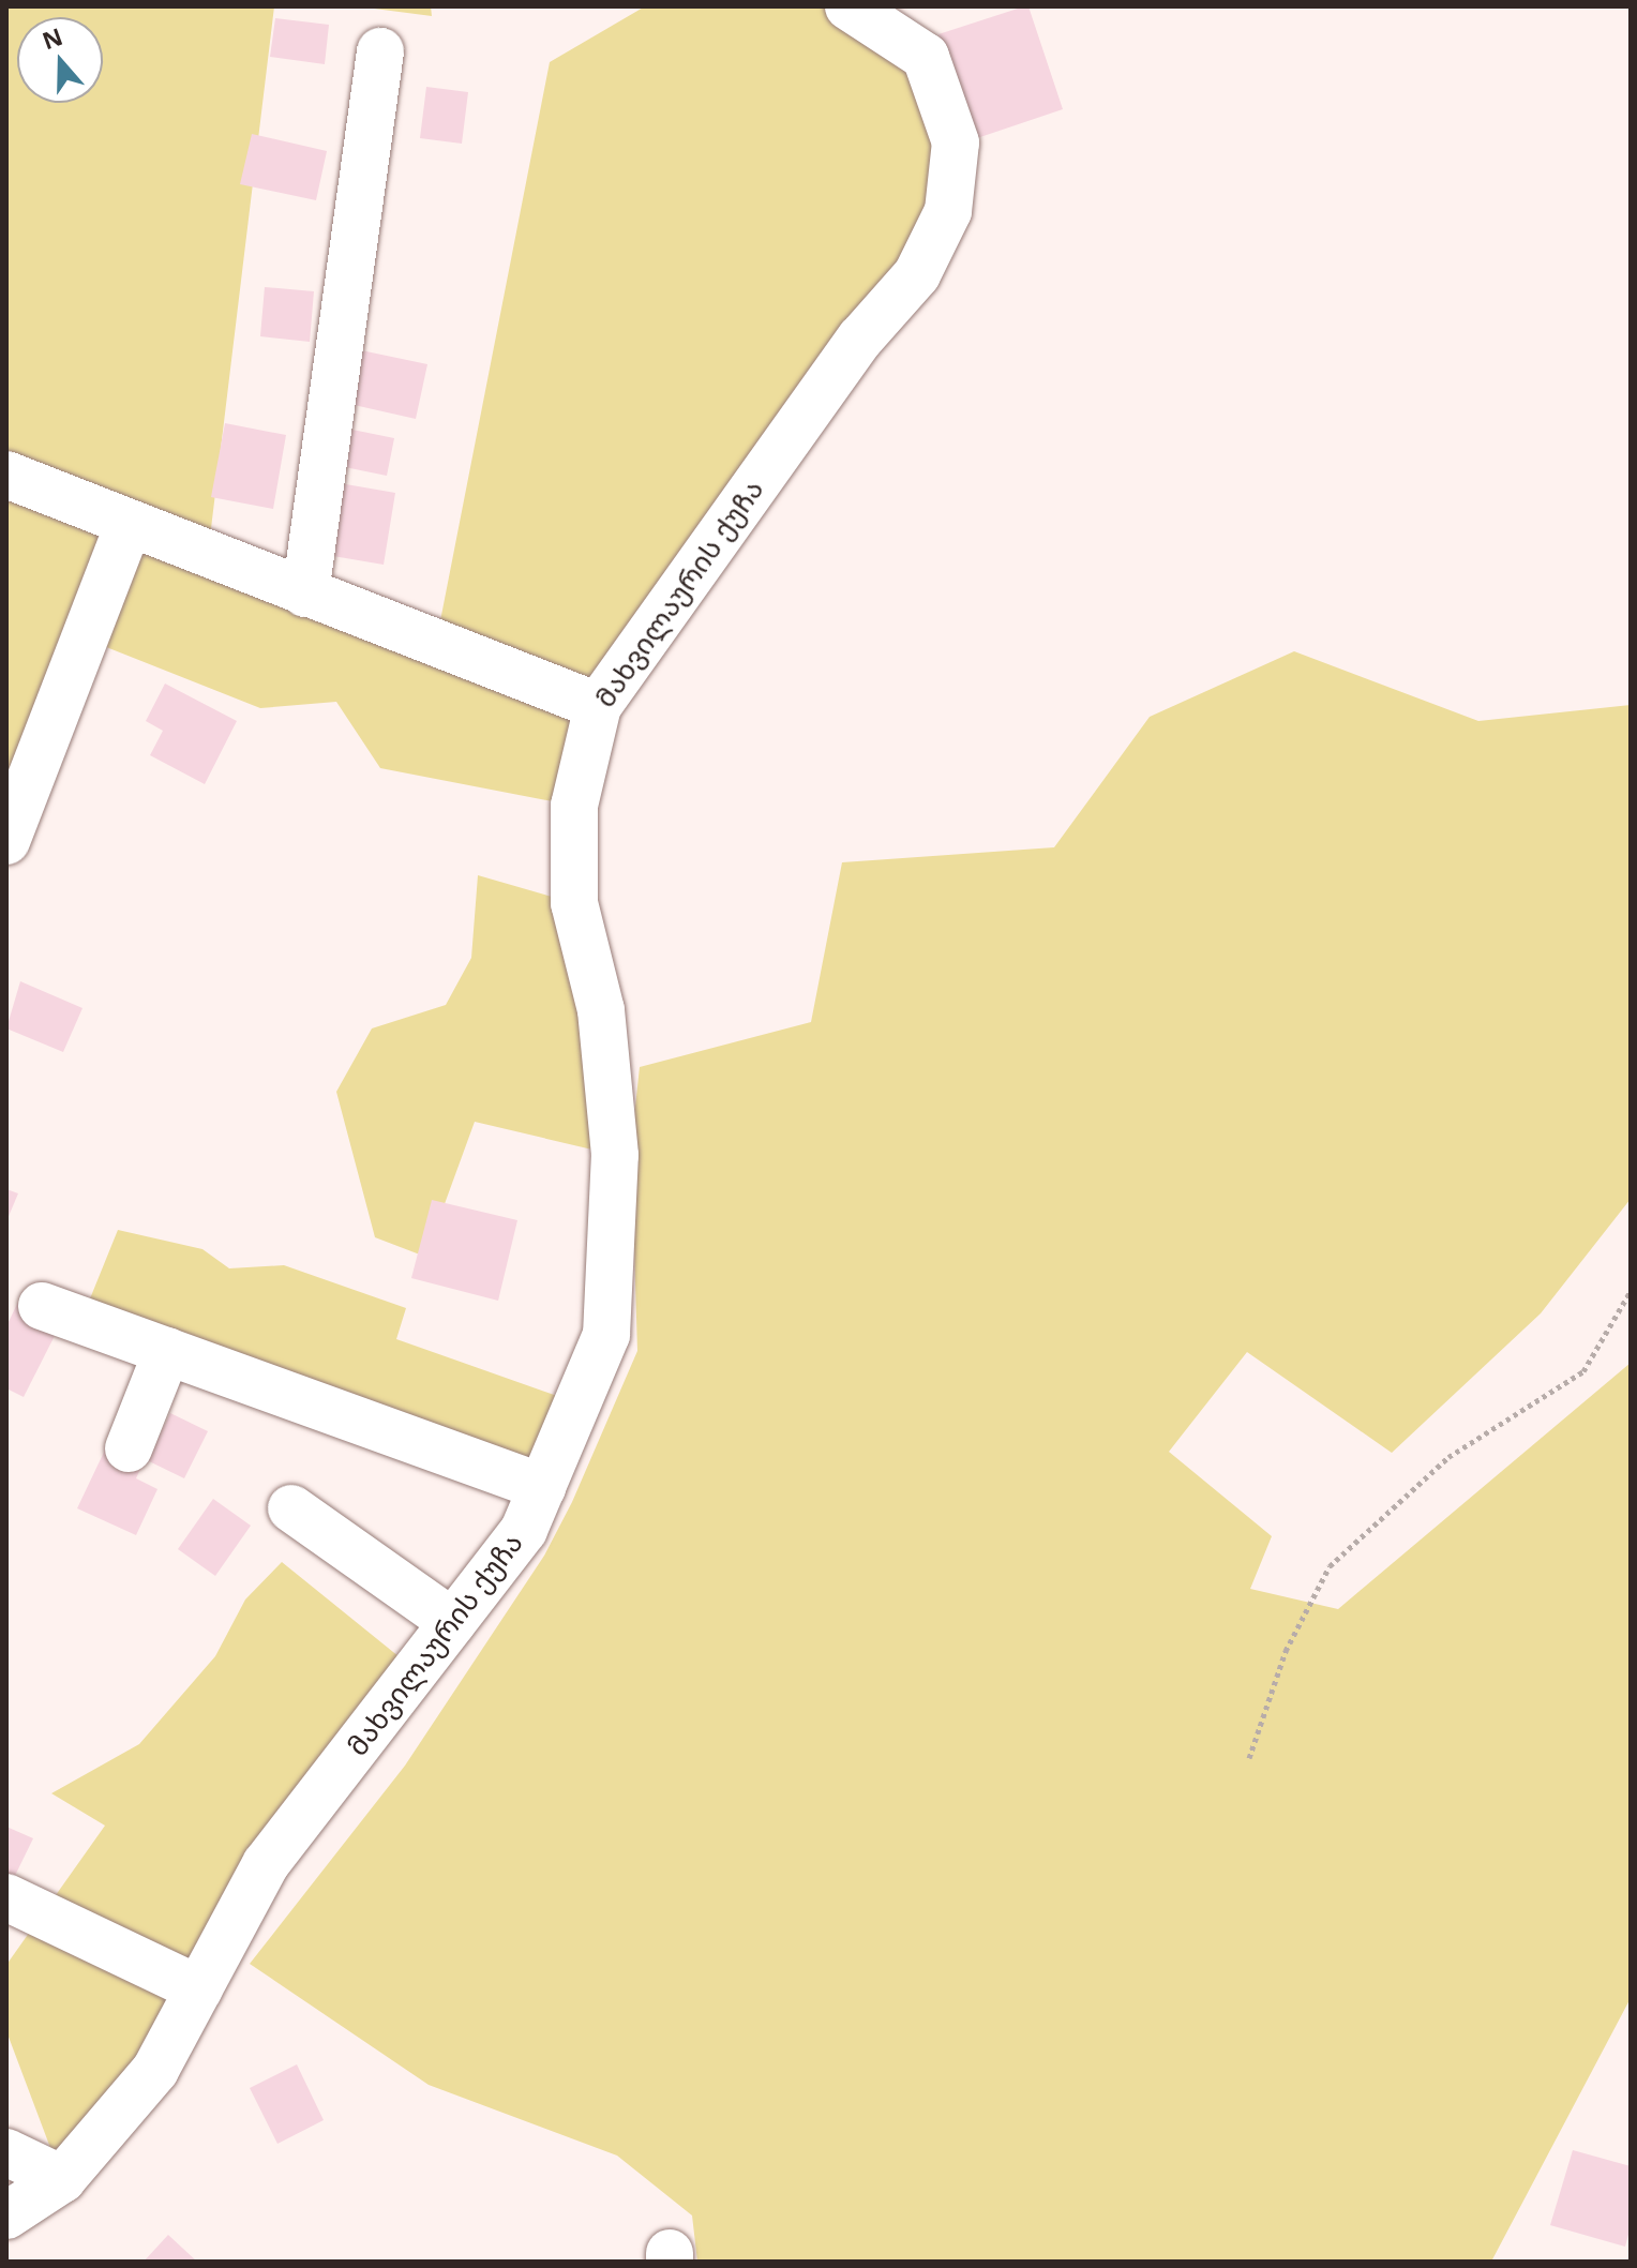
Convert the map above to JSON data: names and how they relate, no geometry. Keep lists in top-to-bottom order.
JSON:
{
  "streets": {
    "street": ["მახვილაურის ქუჩა"]
  },
  "north": "top"
}
